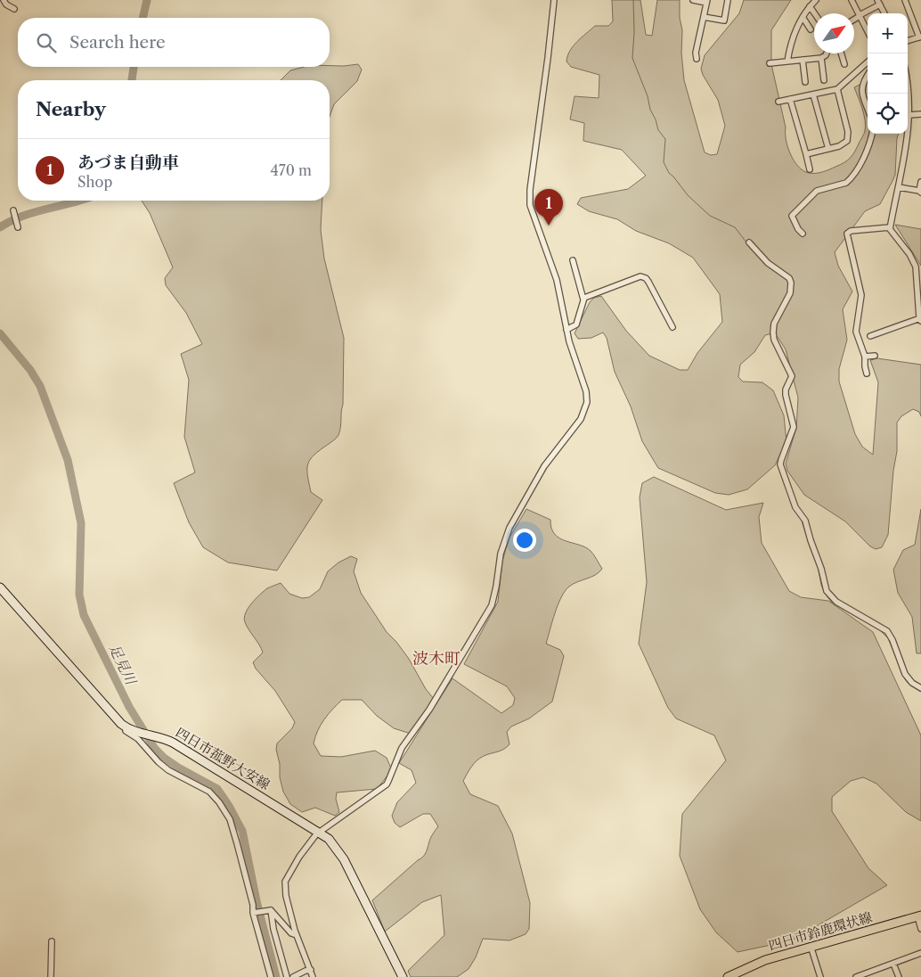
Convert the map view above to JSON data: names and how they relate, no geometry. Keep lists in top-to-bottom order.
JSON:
{
  "streets": {
    "main road": ["四日市菰野大安線", "四日市鈴鹿環状線"]
  },
  "districts": ["波木町"],
  "water": ["足見川"],
  "north": "top right",
  "page": {
    "map_buttons": ["+", "−"],
    "search": "Search here",
    "heading": "Nearby",
    "list": [
      {
        "mark": "1",
        "name": "あづま自動車",
        "note": "Shop",
        "value": "470 m"
      }
    ],
    "pins": "1"
  }
}
